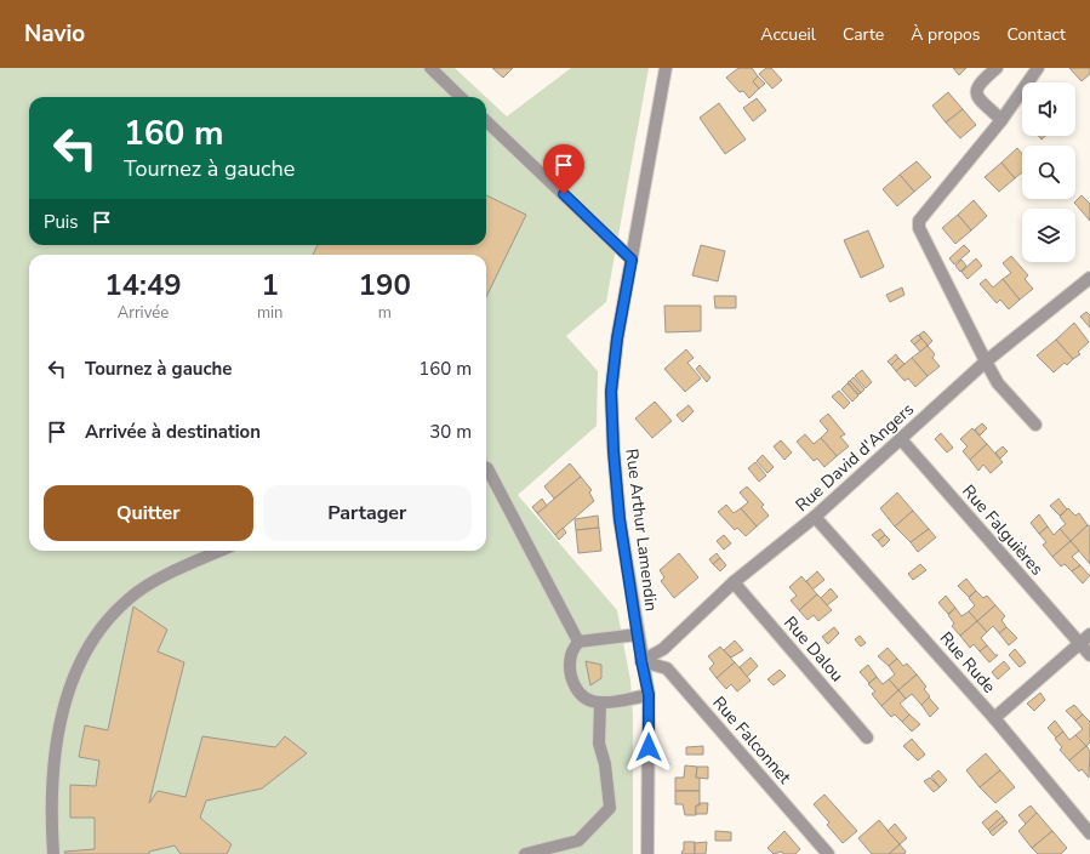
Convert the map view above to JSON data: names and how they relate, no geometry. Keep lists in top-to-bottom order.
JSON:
{
  "streets": {
    "street": [
      "Rue David d'Angers",
      "Rue Arthur Lamendin",
      "Rue Falguières",
      "Rue Dalou",
      "Rue Rude",
      "Rue Falconnet"
    ]
  },
  "crossings": [
    ["Rue David d'Angers", "Rue Arthur Lamendin"],
    ["Rue David d'Angers", "Rue Falguières"],
    ["Rue David d'Angers", "Rue Dalou"],
    ["Rue David d'Angers", "Rue Rude"],
    ["Rue David d'Angers", "Rue Falconnet"],
    ["Rue Arthur Lamendin", "Rue Falconnet"]
  ],
  "page": {
    "header": "Navio",
    "nav": [
      "Accueil",
      "Carte",
      "À propos",
      "Contact"
    ],
    "turn": ["160 m", "Tournez à gauche"],
    "then": "Puis",
    "eta": [
      "14:49",
      "Arrivée",
      "1",
      "min",
      "190",
      "m"
    ],
    "list": [
      {
        "name": "Tournez à gauche",
        "value": "160 m"
      },
      {
        "name": "Arrivée à destination",
        "value": "30 m"
      }
    ],
    "buttons": ["Quitter", "Partager"]
  }
}
